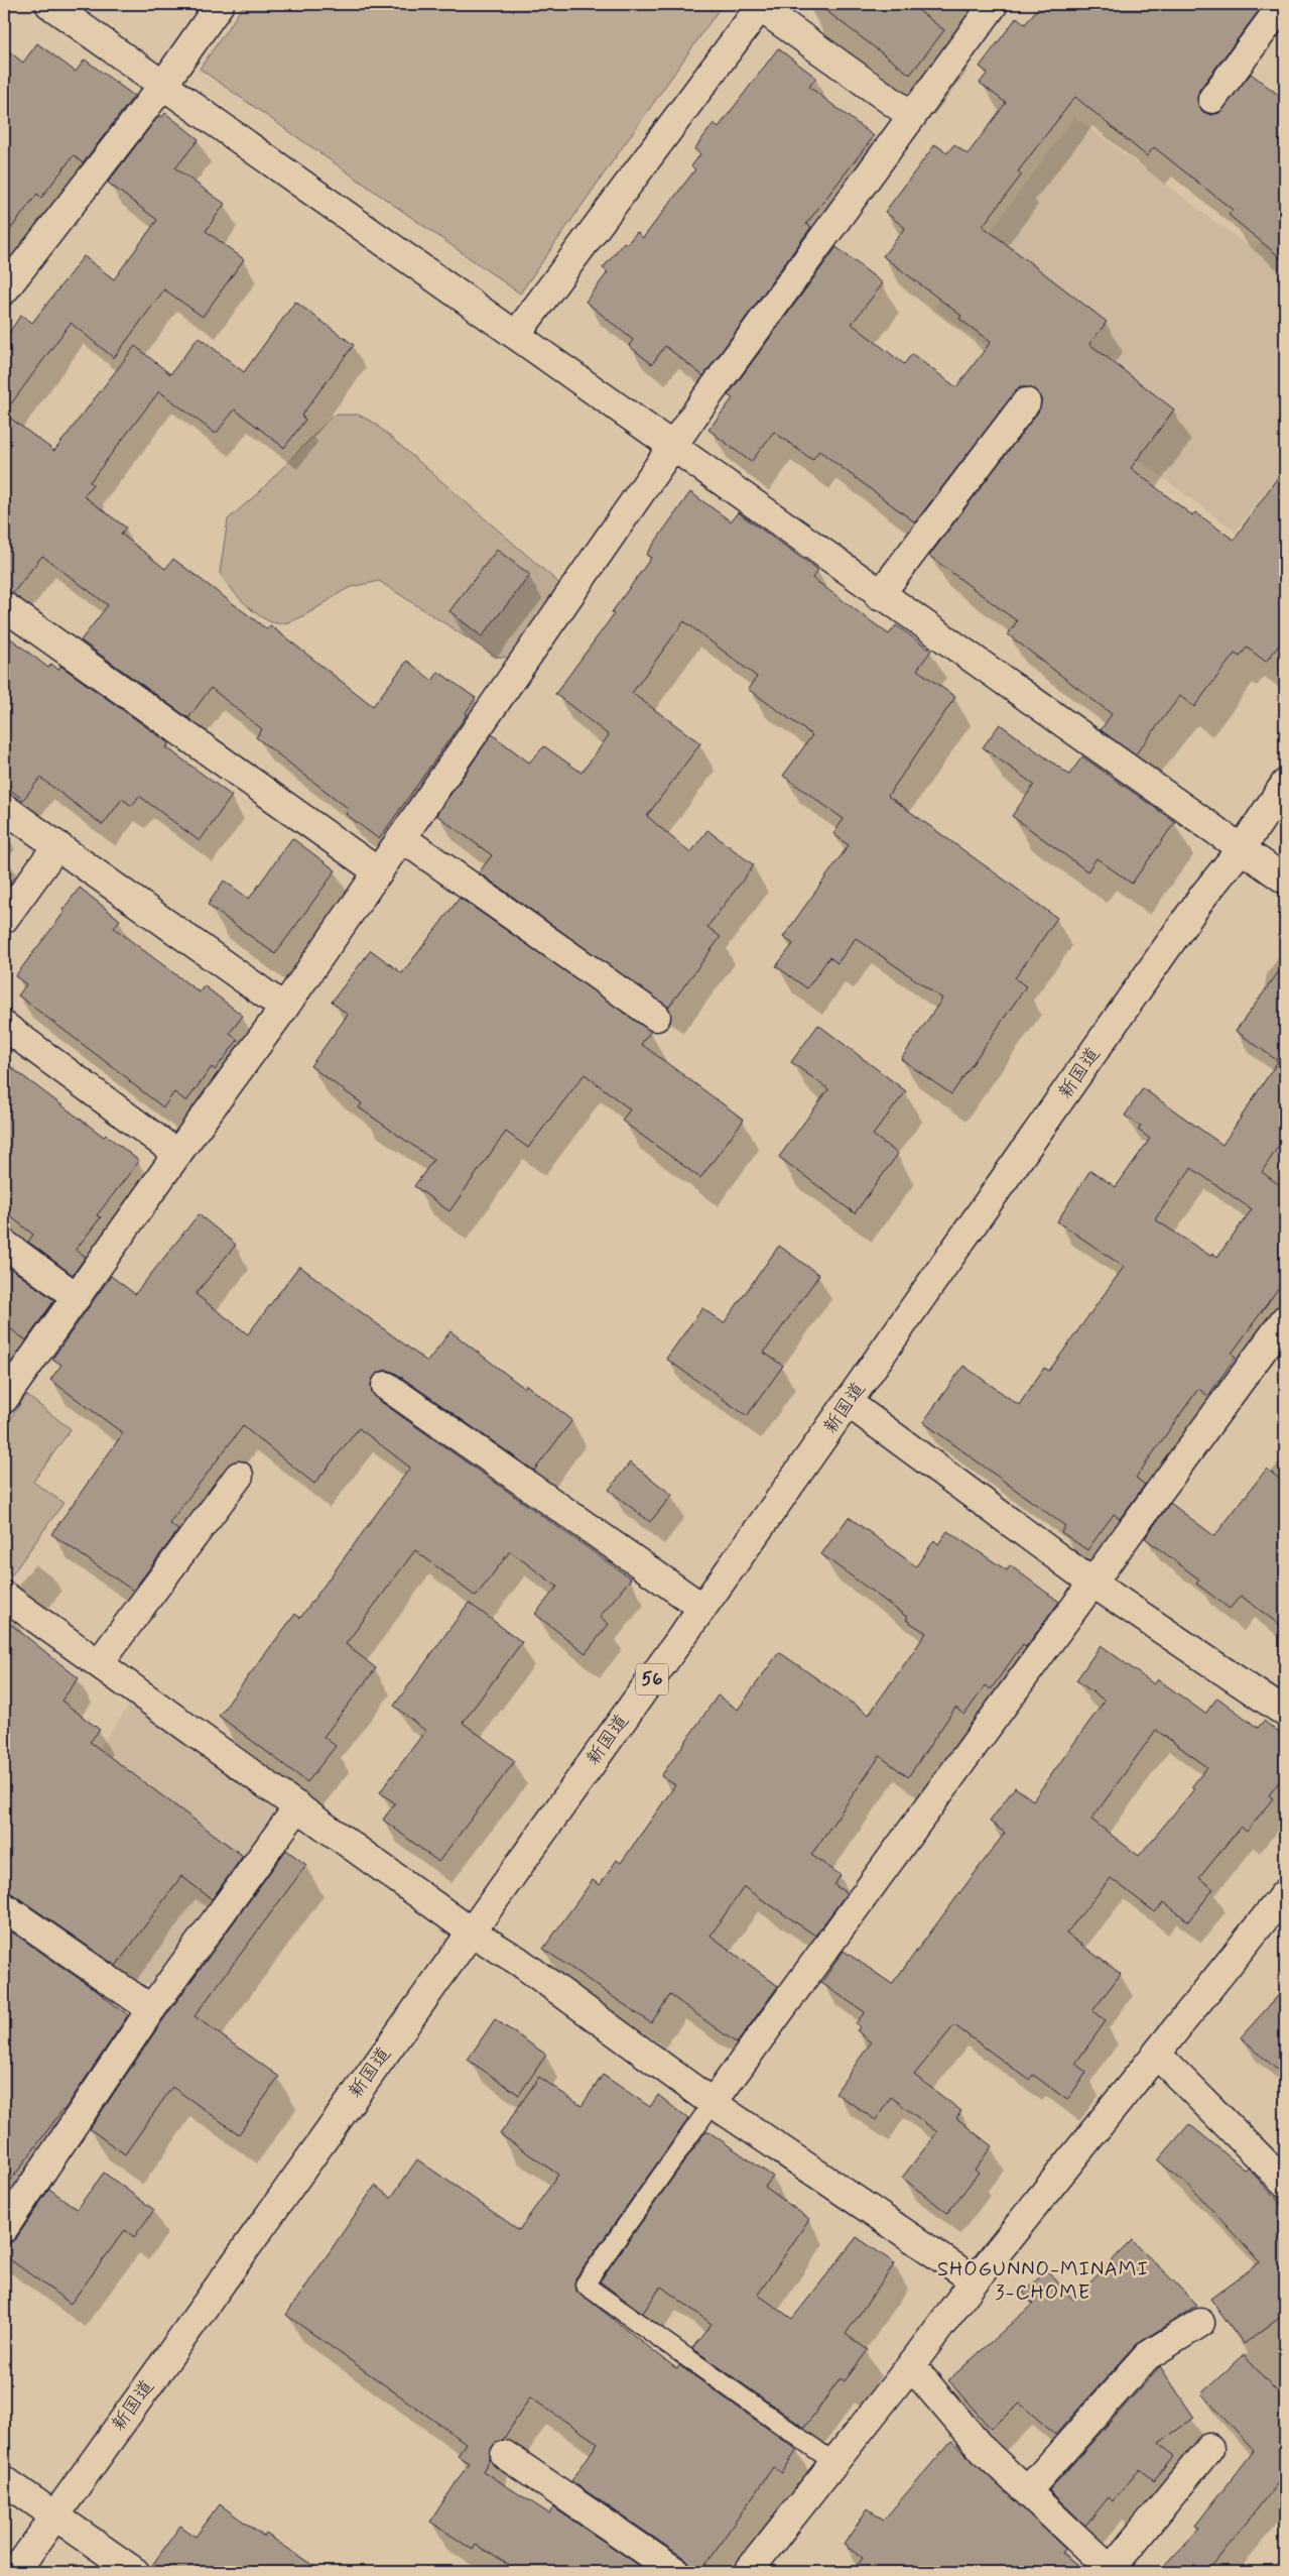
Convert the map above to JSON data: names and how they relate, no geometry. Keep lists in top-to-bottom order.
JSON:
{
  "streets": {
    "street": ["新国道", "56"]
  },
  "districts": ["SHOGUNNO-MINAMI 3-CHOME"]
}
